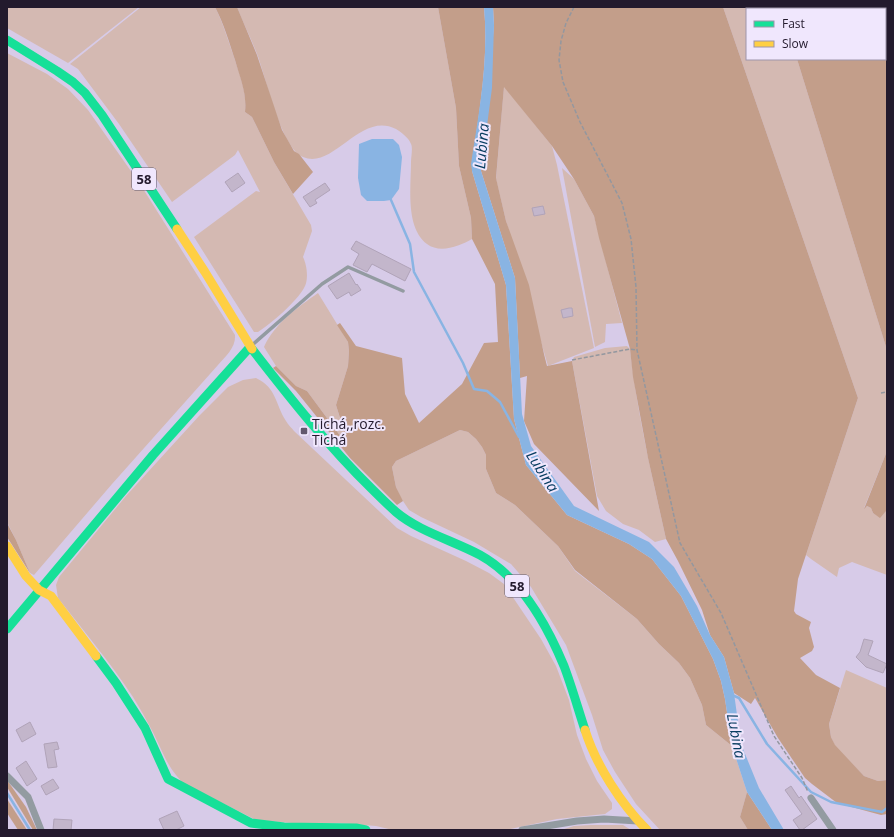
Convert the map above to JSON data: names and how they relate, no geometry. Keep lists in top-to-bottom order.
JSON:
{
  "streets": {
    "main road": ["58"]
  },
  "water": ["Lubina"],
  "places": {
    "transit": ["Tichá,,rozc. Tichá"]
  },
  "legend": ["Fast", "Slow"]
}
